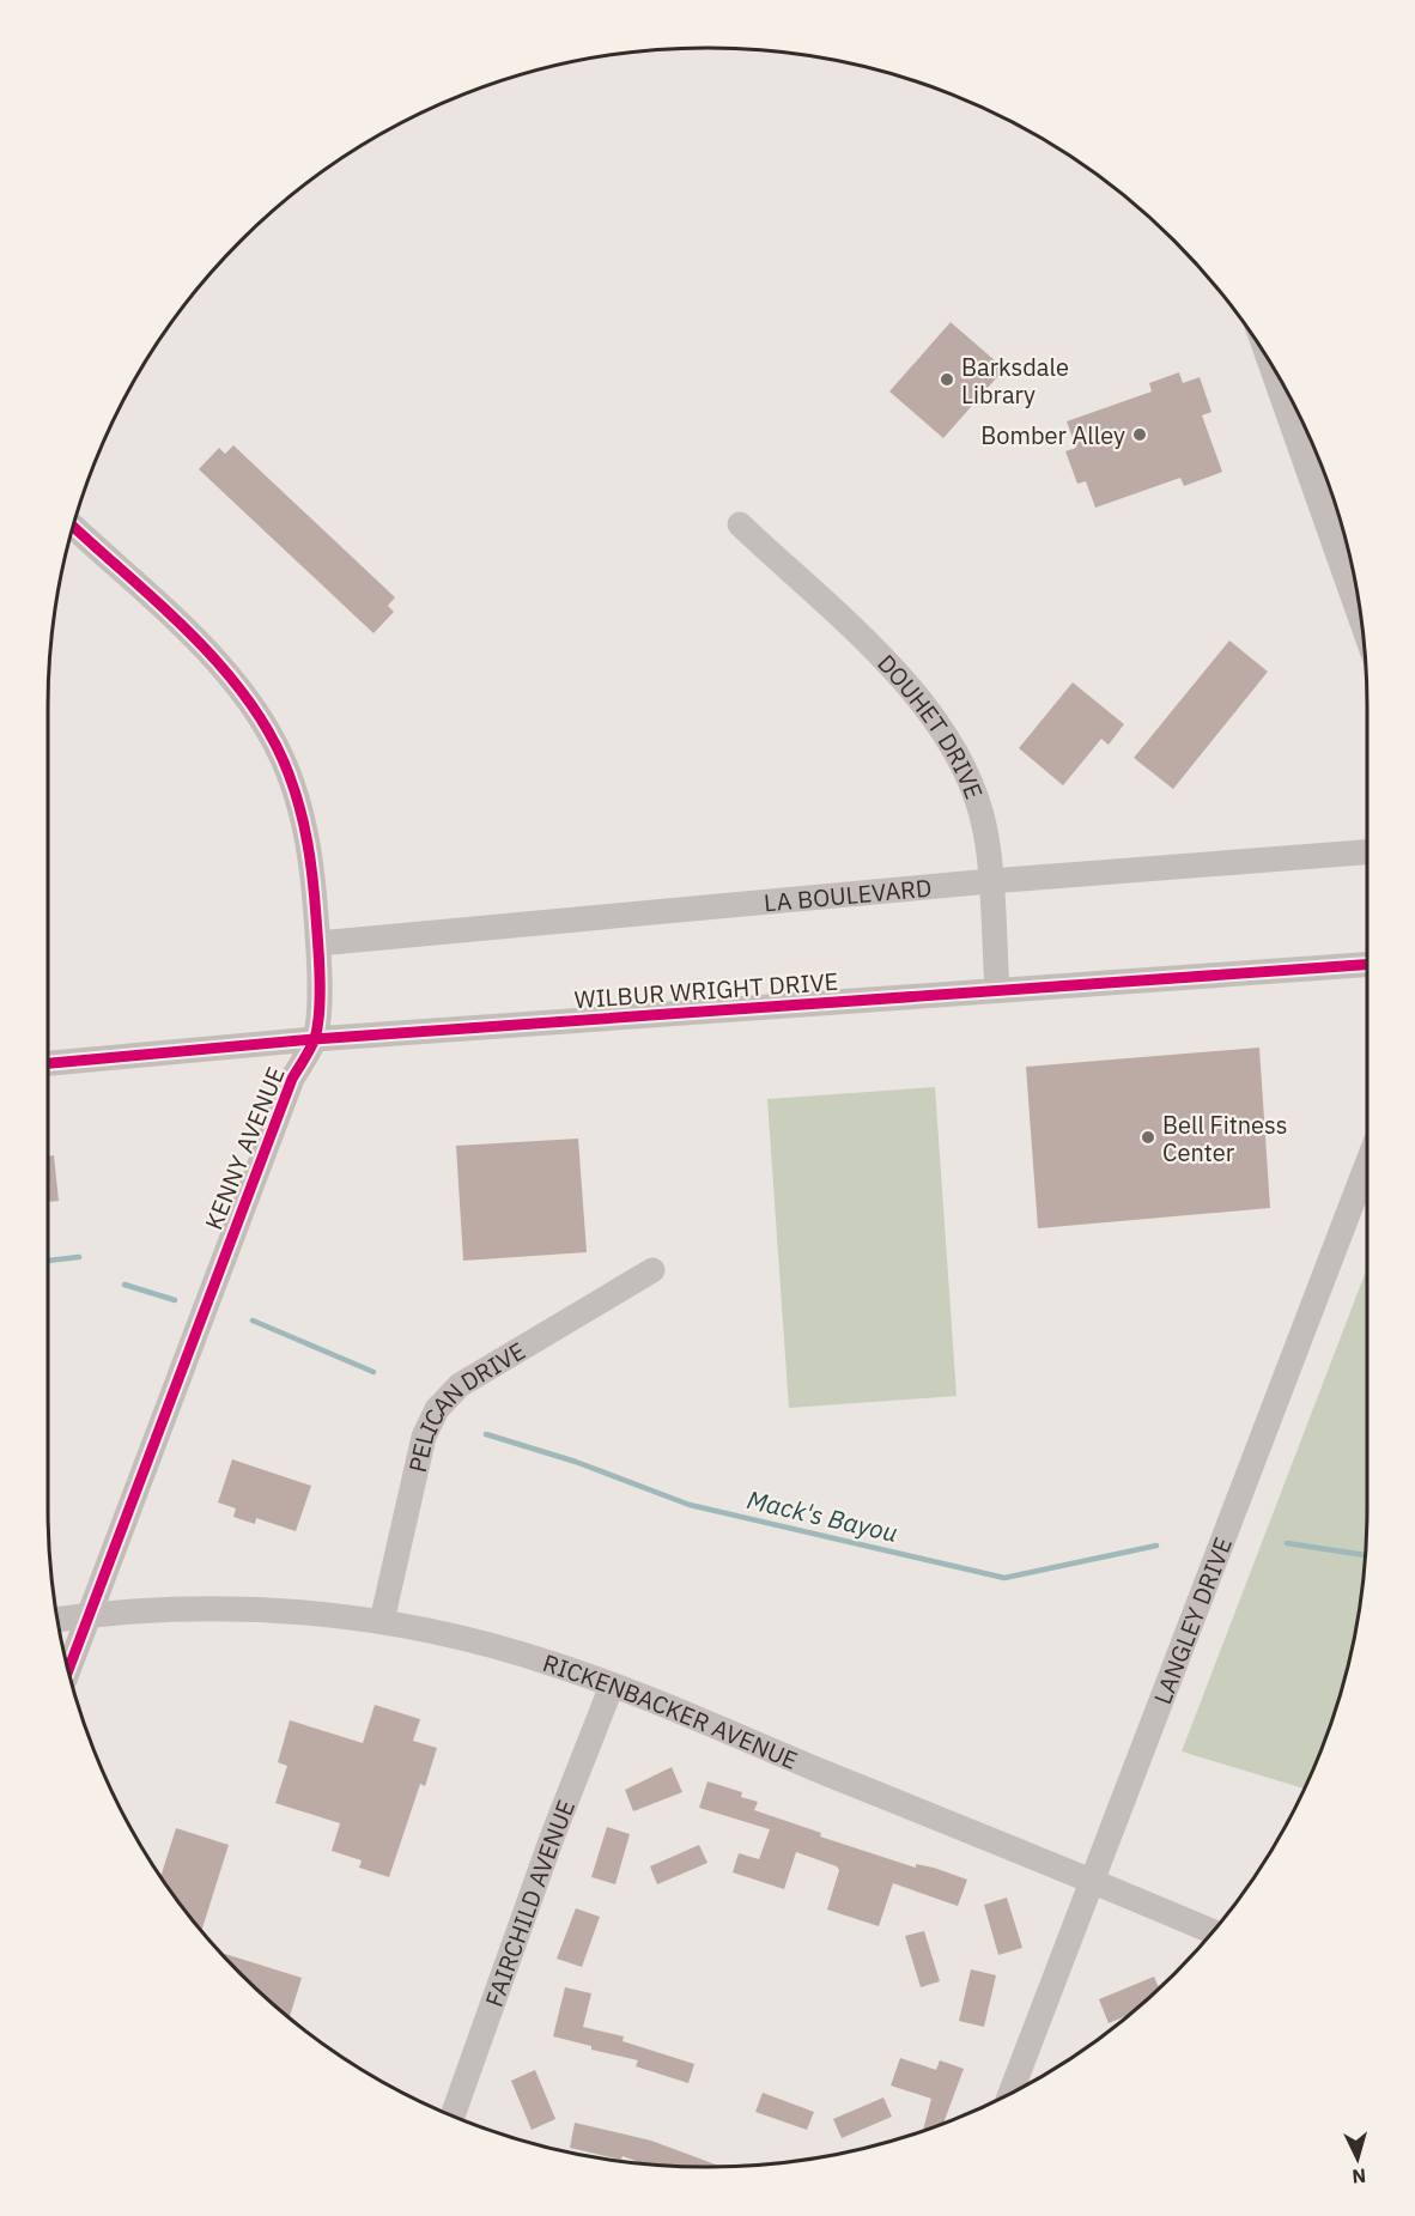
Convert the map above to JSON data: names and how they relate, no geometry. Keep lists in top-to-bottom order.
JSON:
{
  "streets": {
    "street": [
      "DOUHET DRIVE",
      "LA BOULEVARD",
      "WILBUR WRIGHT DRIVE",
      "KENNY AVENUE",
      "PELICAN DRIVE",
      "LANGLEY DRIVE",
      "RICKENBACKER AVENUE",
      "FAIRCHILD AVENUE"
    ]
  },
  "crossings": [
    ["DOUHET DRIVE", "LA BOULEVARD"],
    ["DOUHET DRIVE", "WILBUR WRIGHT DRIVE"],
    ["LA BOULEVARD", "KENNY AVENUE"],
    ["WILBUR WRIGHT DRIVE", "KENNY AVENUE"],
    ["KENNY AVENUE", "RICKENBACKER AVENUE"],
    ["PELICAN DRIVE", "RICKENBACKER AVENUE"],
    ["LANGLEY DRIVE", "RICKENBACKER AVENUE"],
    ["RICKENBACKER AVENUE", "FAIRCHILD AVENUE"]
  ],
  "water": ["Mack's Bayou"],
  "places": ["Barksdale Library", "Bomber Alley", "Bell Fitness Center"],
  "north": "bottom"
}
